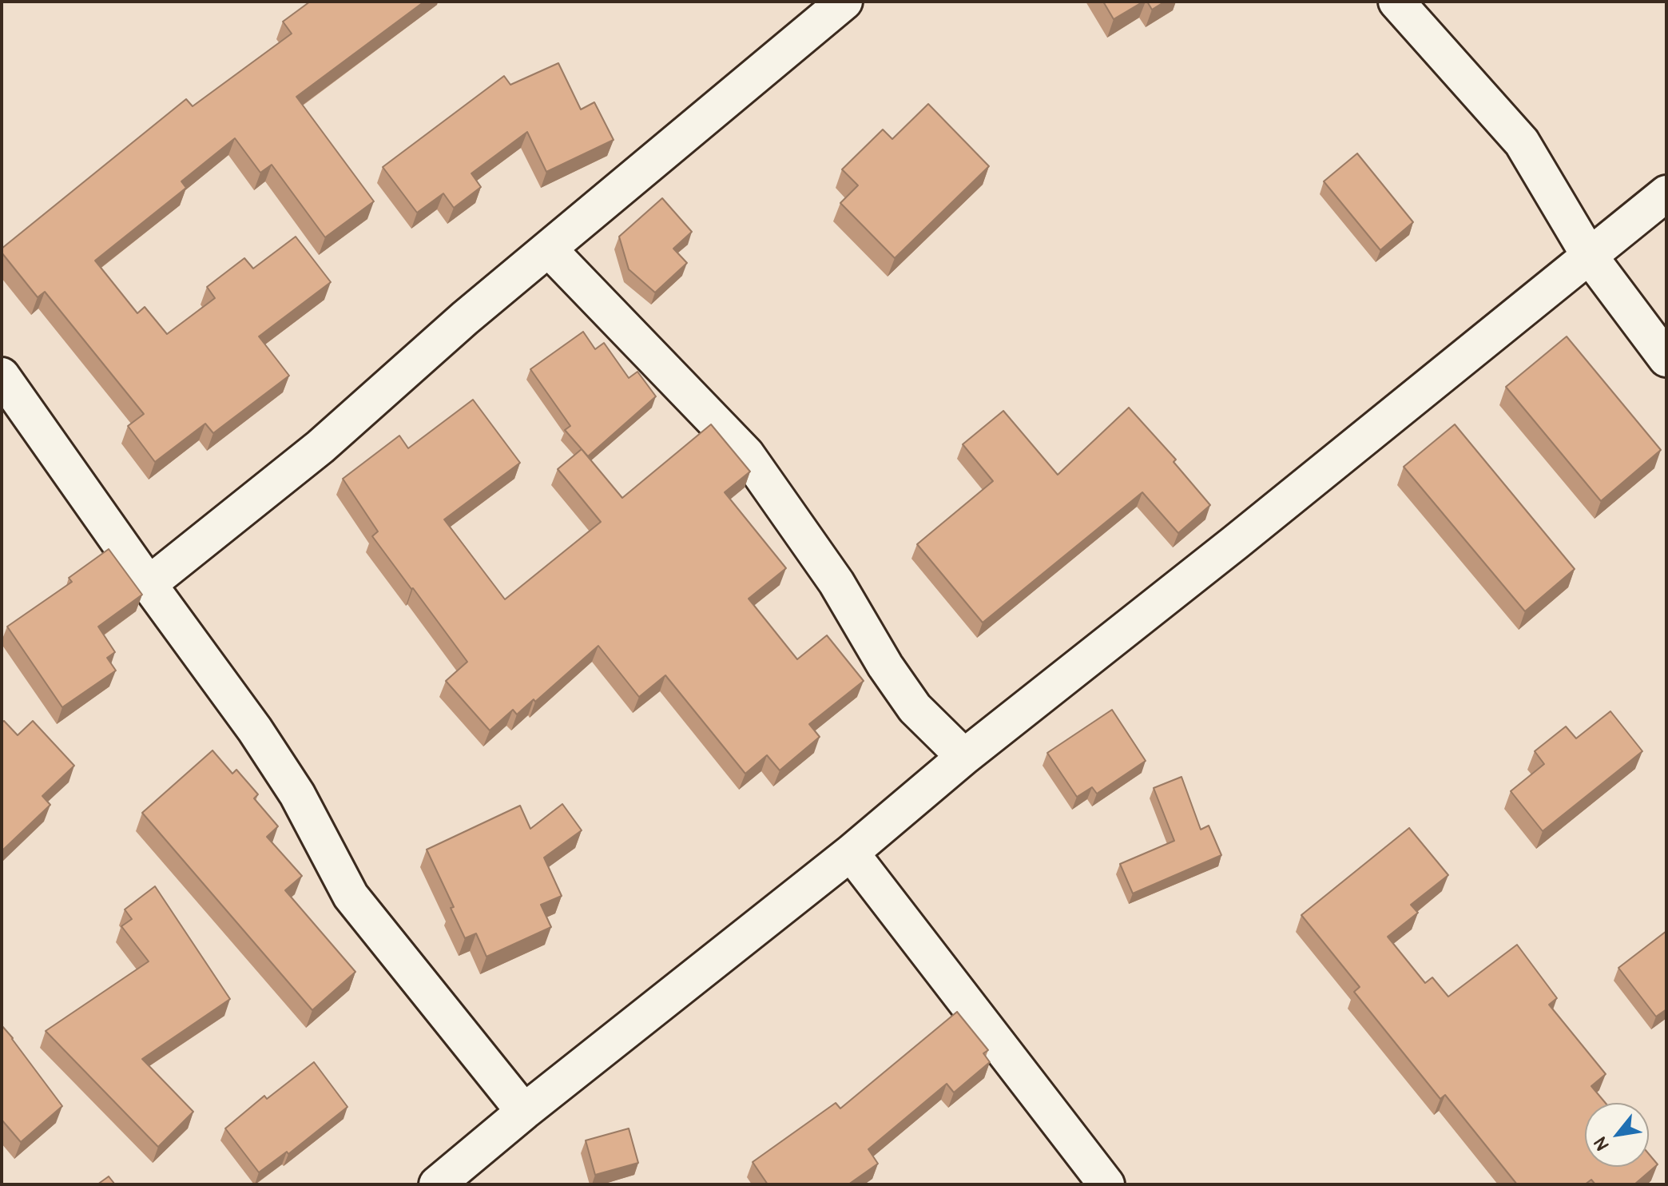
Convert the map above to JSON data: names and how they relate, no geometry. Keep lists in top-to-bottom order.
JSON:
{
  "north": "bottom left"
}
